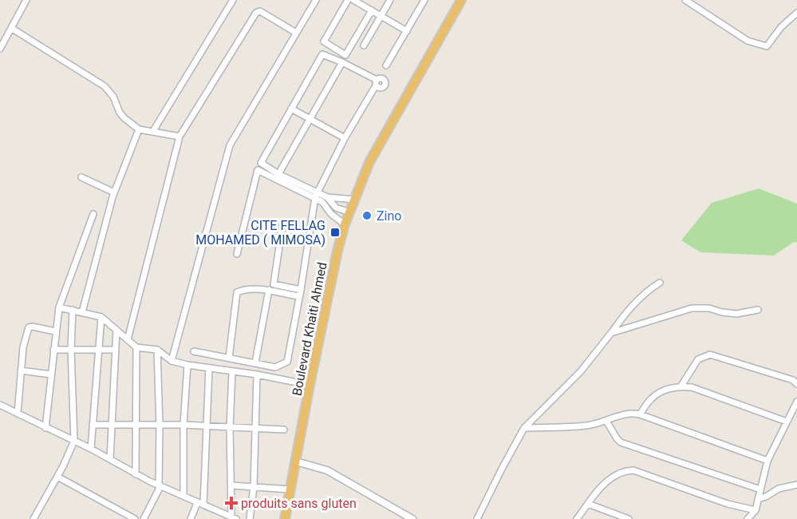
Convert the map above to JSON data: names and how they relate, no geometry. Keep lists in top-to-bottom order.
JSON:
{
  "streets": {
    "highway": ["Boulevard Khaiti Ahmed"]
  },
  "places": {
    "other": ["Zino"],
    "transit": ["CITE FELLAG MOHAMED ( MIMOSA)"],
    "health": ["produits sans gluten"]
  }
}
